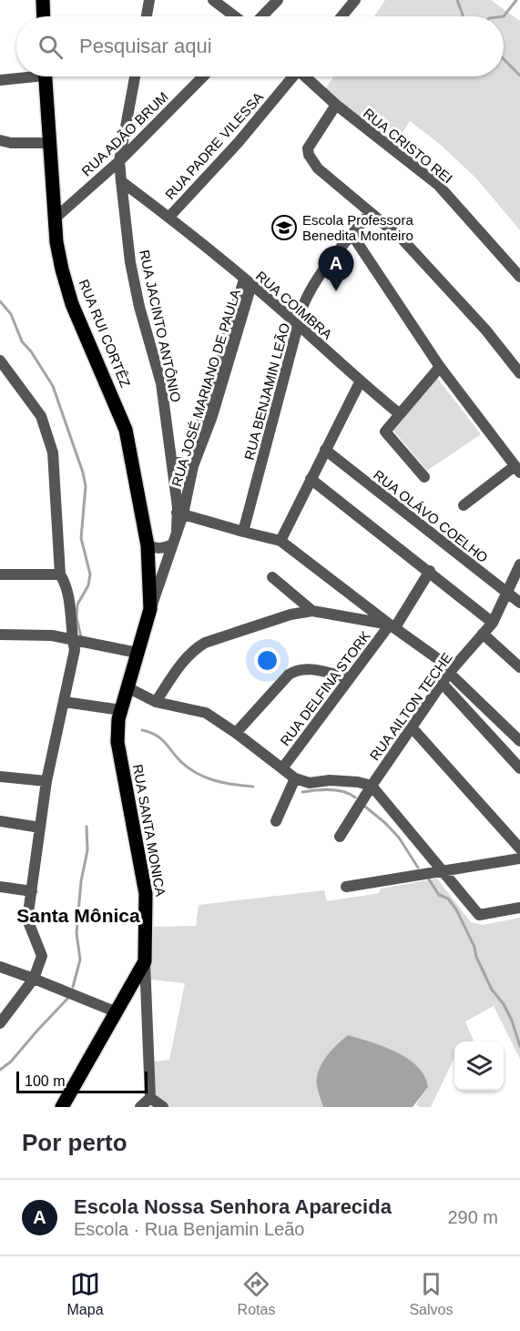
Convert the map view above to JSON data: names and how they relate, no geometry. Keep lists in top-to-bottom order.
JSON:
{
  "streets": {
    "main road": ["RUA RUI CORTÊZ", "RUA SANTA MONICA"],
    "street": [
      "RUA ADÃO BRUM",
      "RUA PADRE VILESSA",
      "RUA CRISTO REI",
      "RUA COIMBRA",
      "RUA JACINTO ANTÔNIO",
      "RUA JOSÉ MARIANO DE PAULA",
      "RUA BENJAMIN LEÃO",
      "RUA OLÁVO COELHO",
      "RUA DELFINA STORK",
      "RUA AILTON TECHE"
    ]
  },
  "crossings": [
    ["RUA ADÃO BRUM", "RUA JACINTO ANTÔNIO"],
    ["RUA ADÃO BRUM", "RUA RUI CORTÊZ"],
    ["RUA PADRE VILESSA", "RUA COIMBRA"],
    ["RUA COIMBRA", "RUA JACINTO ANTÔNIO"],
    ["RUA COIMBRA", "RUA JOSÉ MARIANO DE PAULA"],
    ["RUA COIMBRA", "RUA BENJAMIN LEÃO"],
    ["RUA JACINTO ANTÔNIO", "RUA JOSÉ MARIANO DE PAULA"],
    ["RUA JACINTO ANTÔNIO", "RUA SANTA MONICA"],
    ["RUA RUI CORTÊZ", "RUA SANTA MONICA"],
    ["RUA OLÁVO COELHO", "RUA AILTON TECHE"]
  ],
  "districts": ["Santa Mônica"],
  "places": {
    "school or university": ["Escola Professora Benedita Monteiro"]
  },
  "scale_bar": "100 m",
  "page": {
    "search": "Pesquisar aqui",
    "pins": "A",
    "scale": "100 m",
    "heading": "Por perto",
    "list": [
      {
        "mark": "A",
        "name": "Escola Nossa Senhora Aparecida",
        "note": "Escola · Rua Benjamin Leão",
        "value": "290 m"
      }
    ],
    "nav": ["Mapa", "Rotas", "Salvos"]
  }
}
